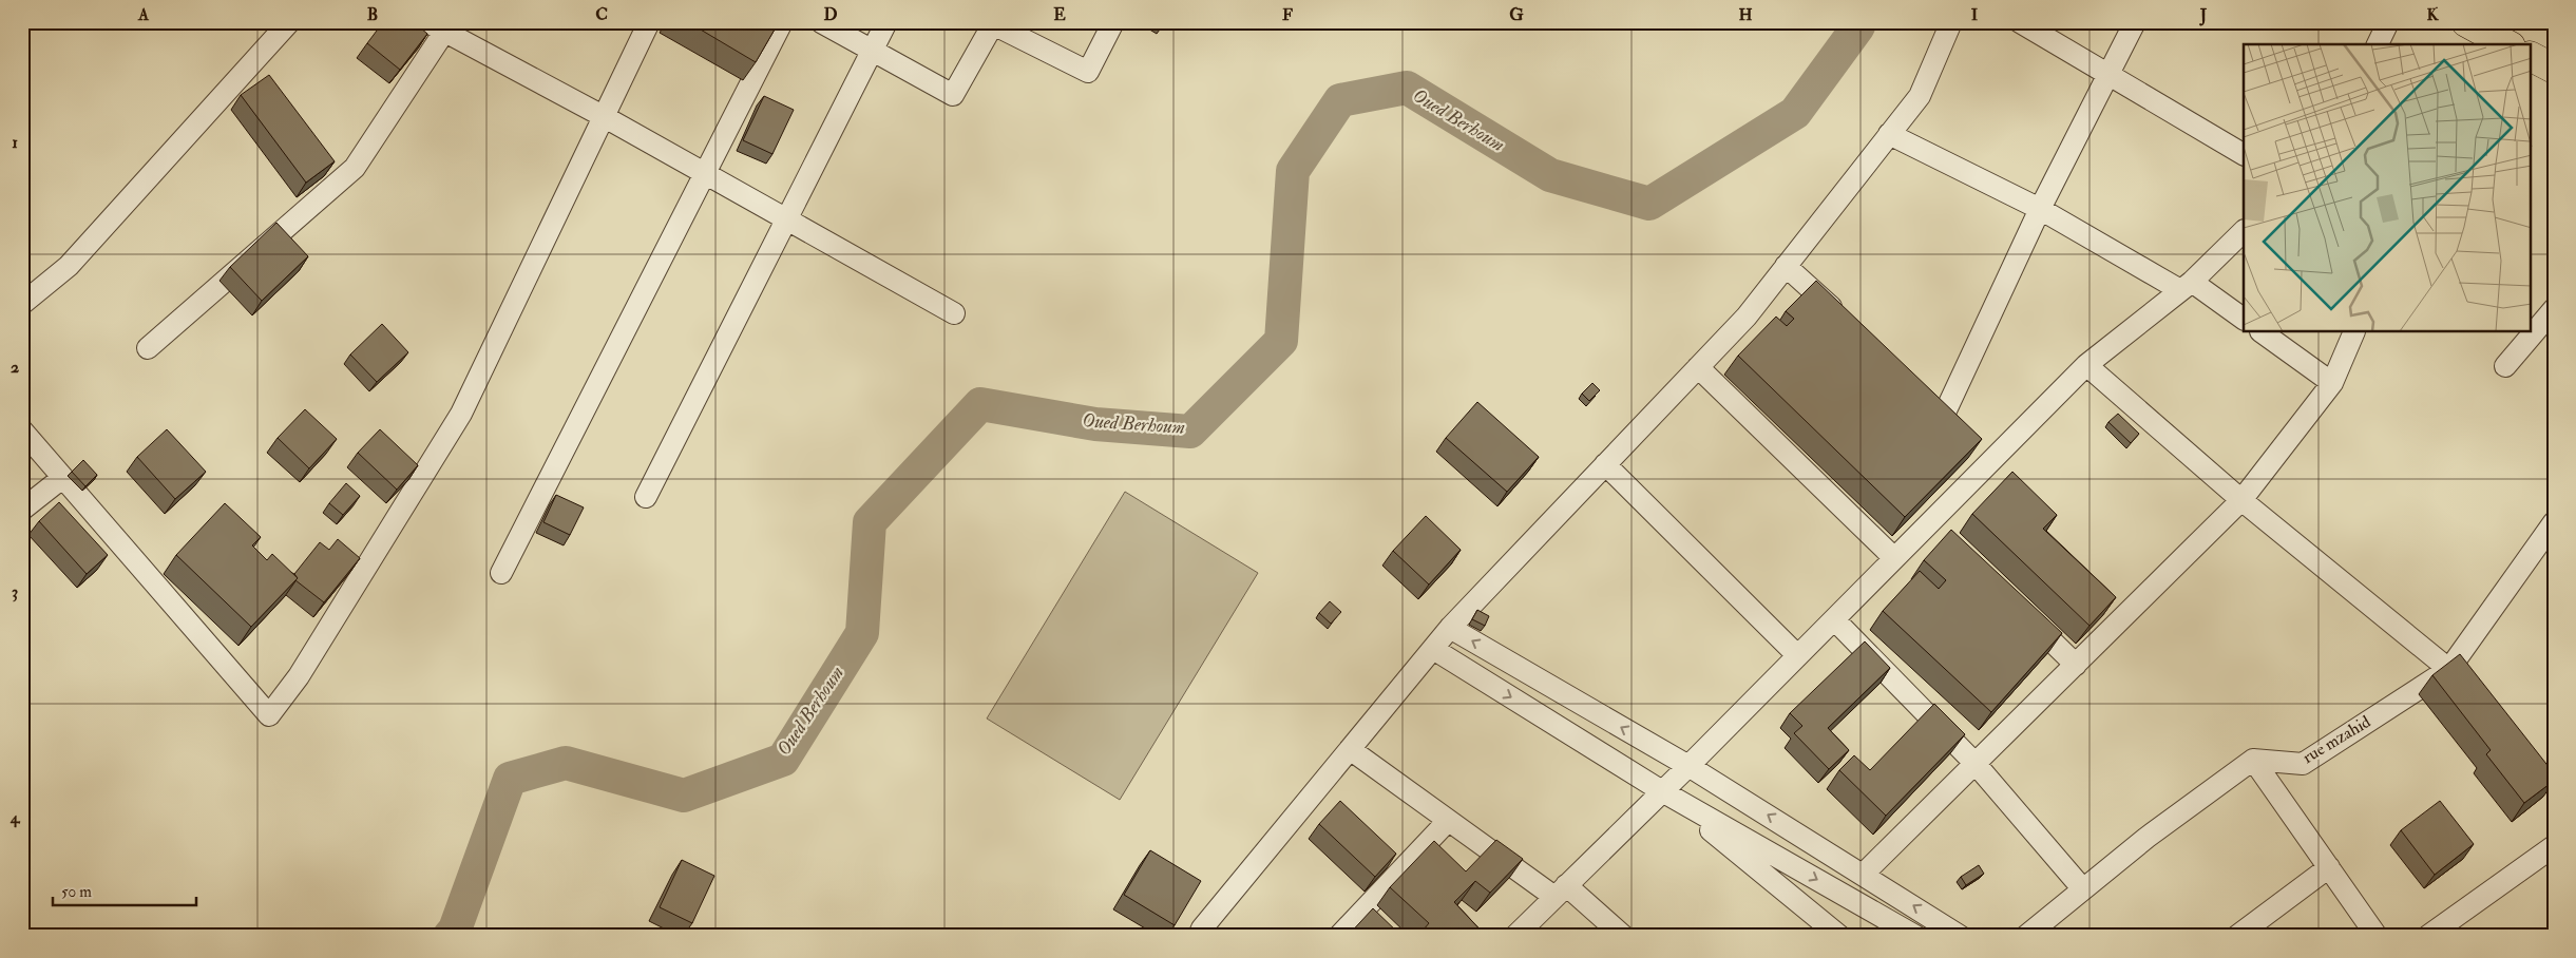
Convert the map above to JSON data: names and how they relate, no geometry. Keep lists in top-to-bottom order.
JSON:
{
  "streets": {
    "street": ["rue mzahid"]
  },
  "water": ["Oued Berhoum"],
  "scale_bar": "50 m",
  "grid": {
    "columns": [
      "A",
      "B",
      "C",
      "D",
      "E",
      "F",
      "G",
      "H",
      "I",
      "J",
      "K"
    ],
    "rows": [
      "1",
      "2",
      "3",
      "4"
    ]
  }
}
